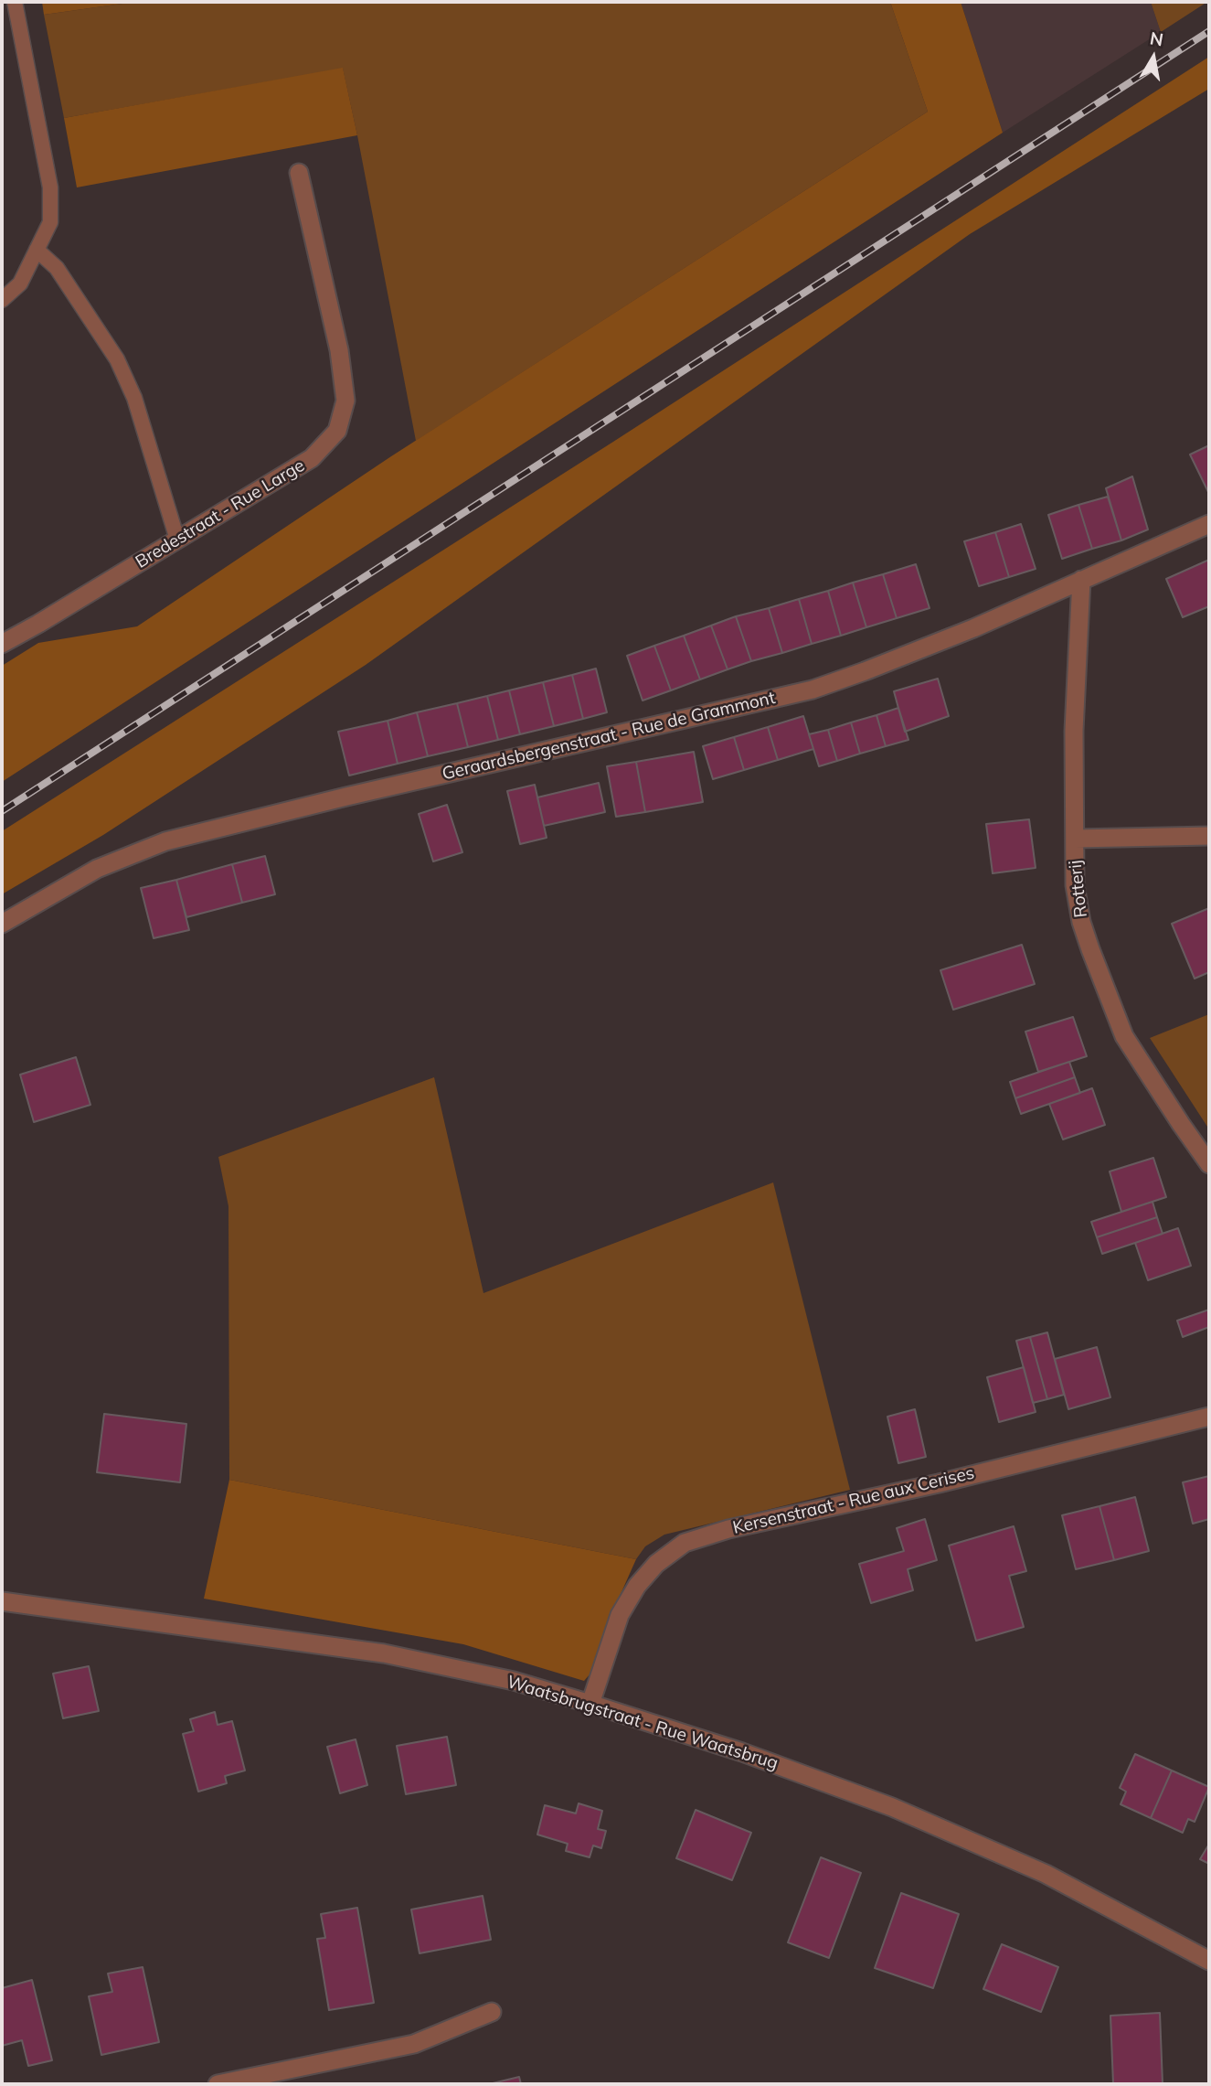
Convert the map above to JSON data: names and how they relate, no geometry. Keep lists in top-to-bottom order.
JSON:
{
  "streets": {
    "street": [
      "Bredestraat - Rue Large",
      "Geraardsbergenstraat - Rue de Grammont",
      "Rotterij",
      "Kersenstraat - Rue aux Cerises",
      "Waatsbrugstraat - Rue Waatsbrug"
    ]
  },
  "crossings": [
    ["Geraardsbergenstraat - Rue de Grammont", "Rotterij"],
    ["Kersenstraat - Rue aux Cerises", "Waatsbrugstraat - Rue Waatsbrug"]
  ],
  "north": "top"
}
